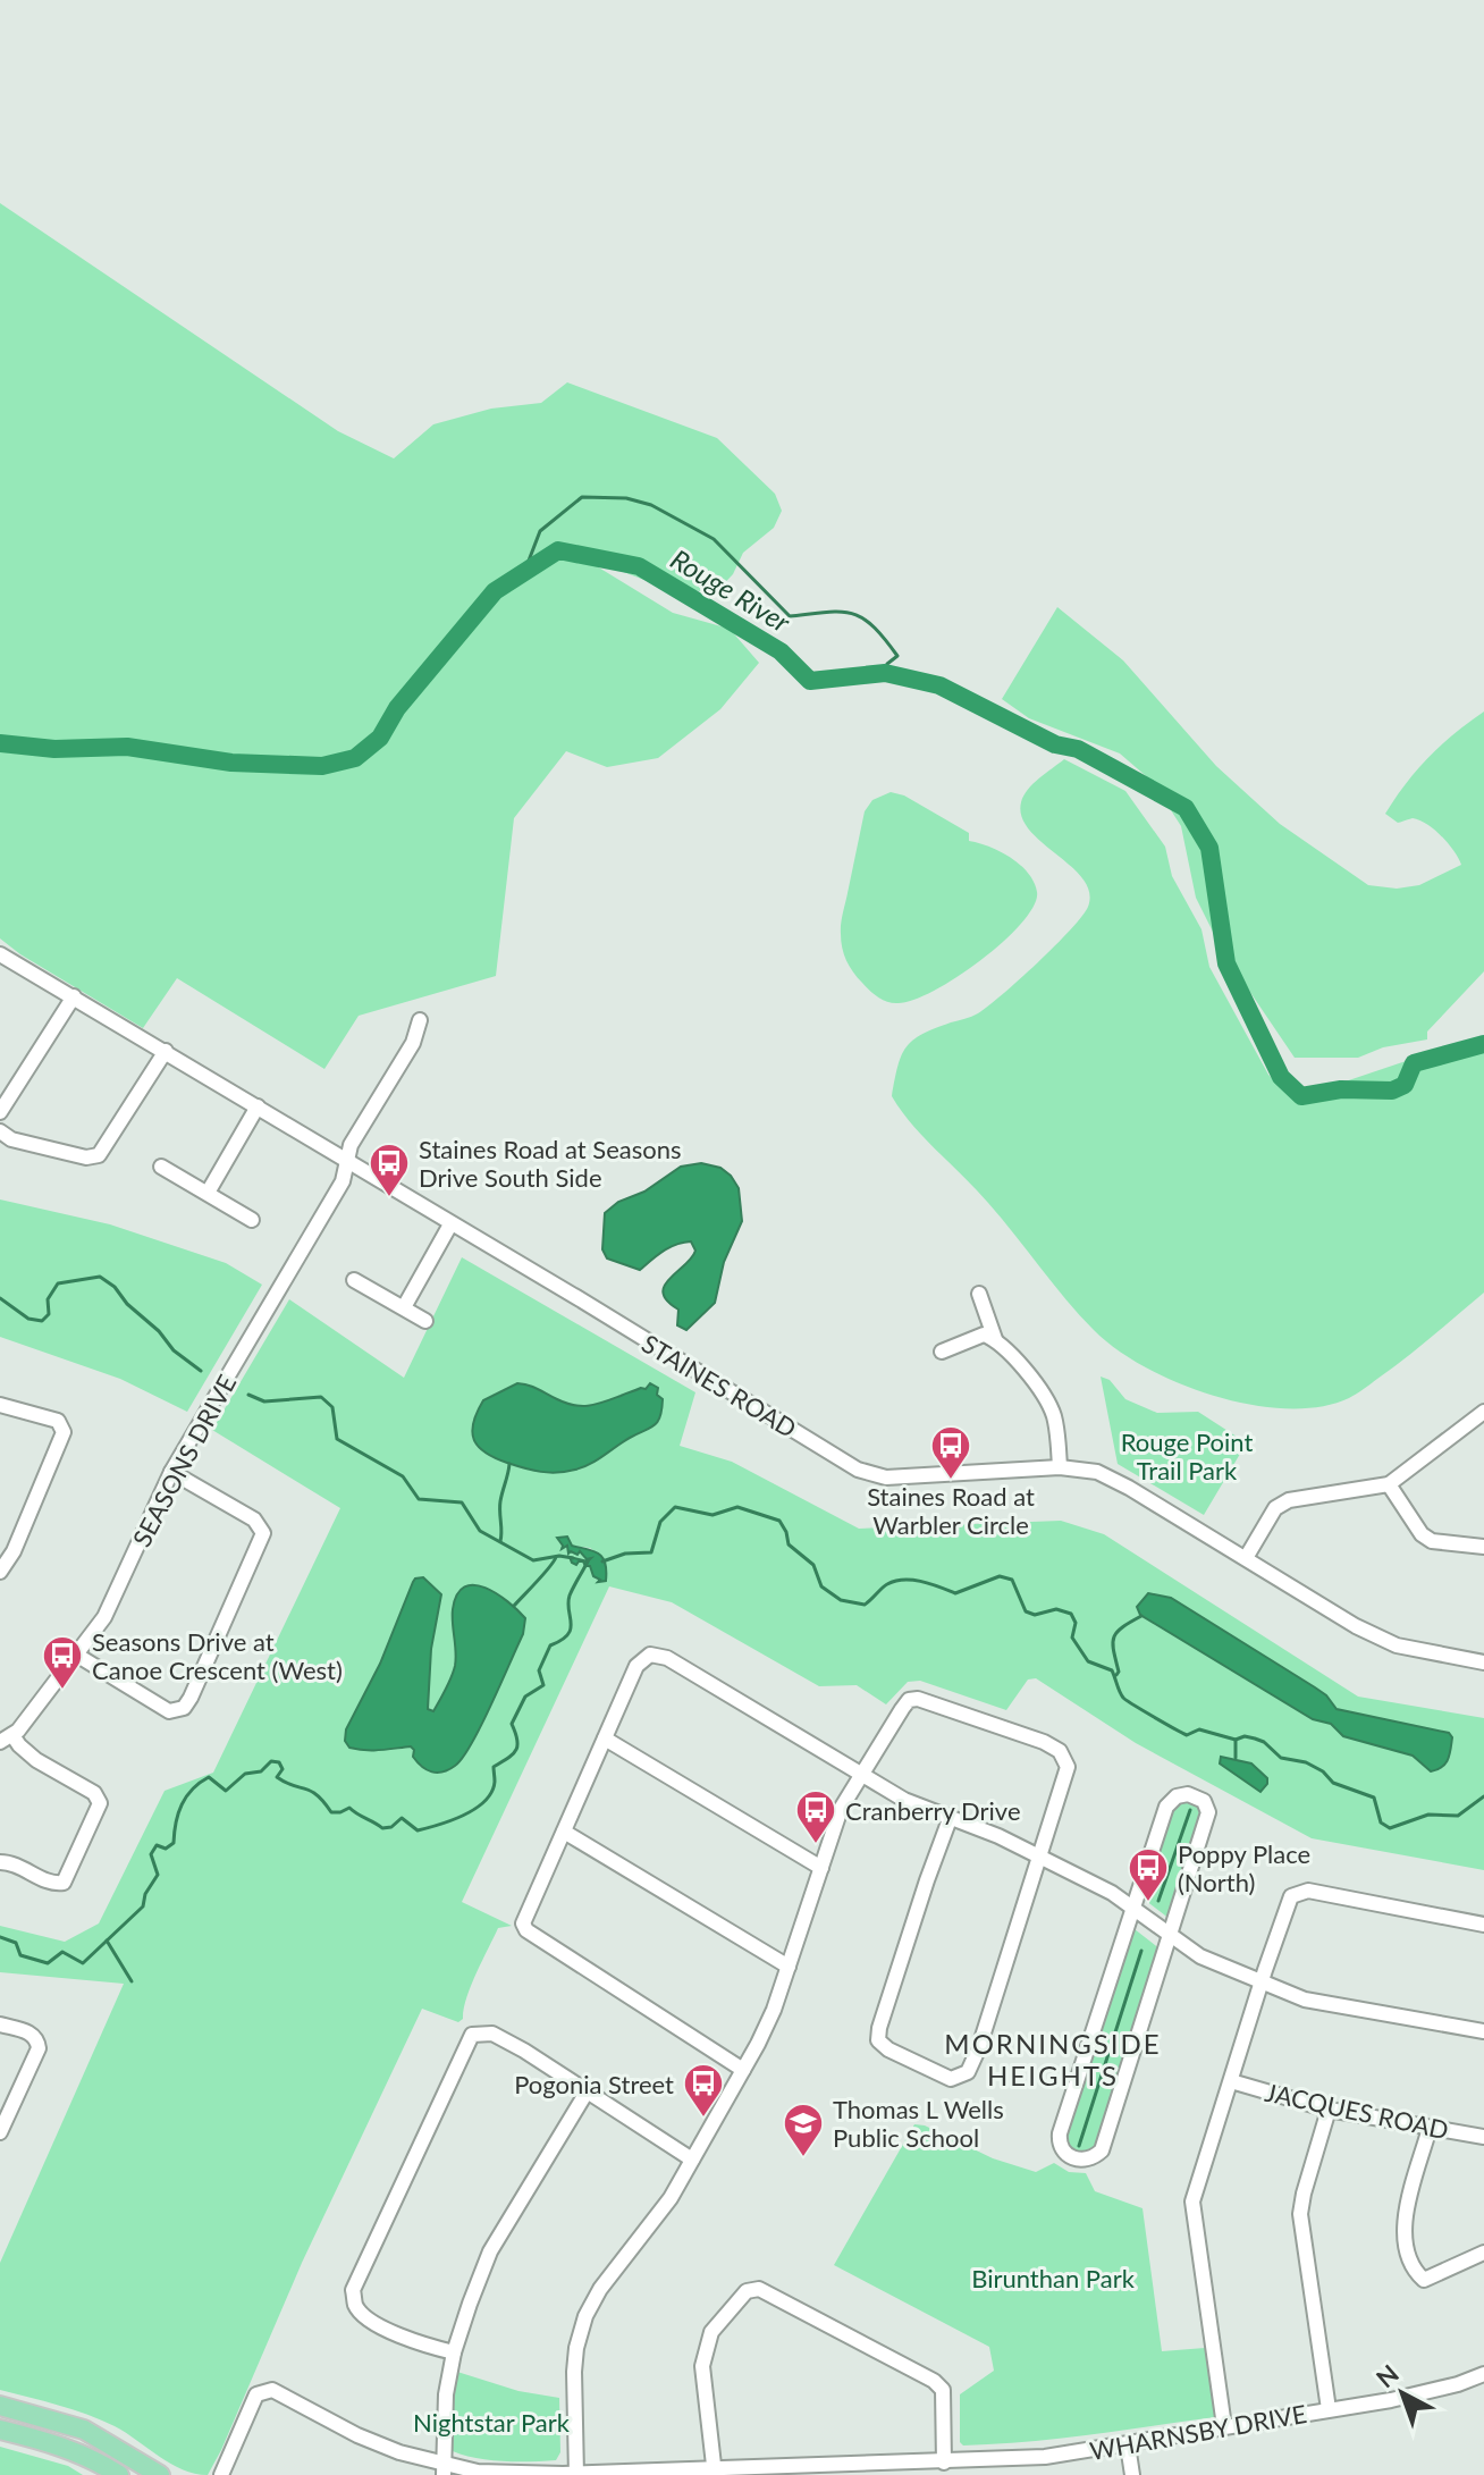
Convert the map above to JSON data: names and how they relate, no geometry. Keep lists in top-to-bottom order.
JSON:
{
  "streets": {
    "street": [
      "STAINES ROAD",
      "SEASONS DRIVE",
      "JACQUES ROAD",
      "WHARNSBY DRIVE"
    ]
  },
  "crossings": [
    ["STAINES ROAD", "SEASONS DRIVE"]
  ],
  "districts": ["MORNINGSIDE HEIGHTS"],
  "water": ["Rouge River"],
  "parks": ["Rouge Point Trail Park", "Birunthan Park", "Nightstar Park"],
  "places": {
    "bus stop": [
      "Staines Road at Seasons Drive South Side",
      "Staines Road at Warbler Circle",
      "Seasons Drive at Canoe Crescent (West)",
      "Cranberry Drive",
      "Poppy Place (North)",
      "Pogonia Street"
    ],
    "school or university": ["Thomas L Wells Public School"]
  },
  "north": "top left"
}
